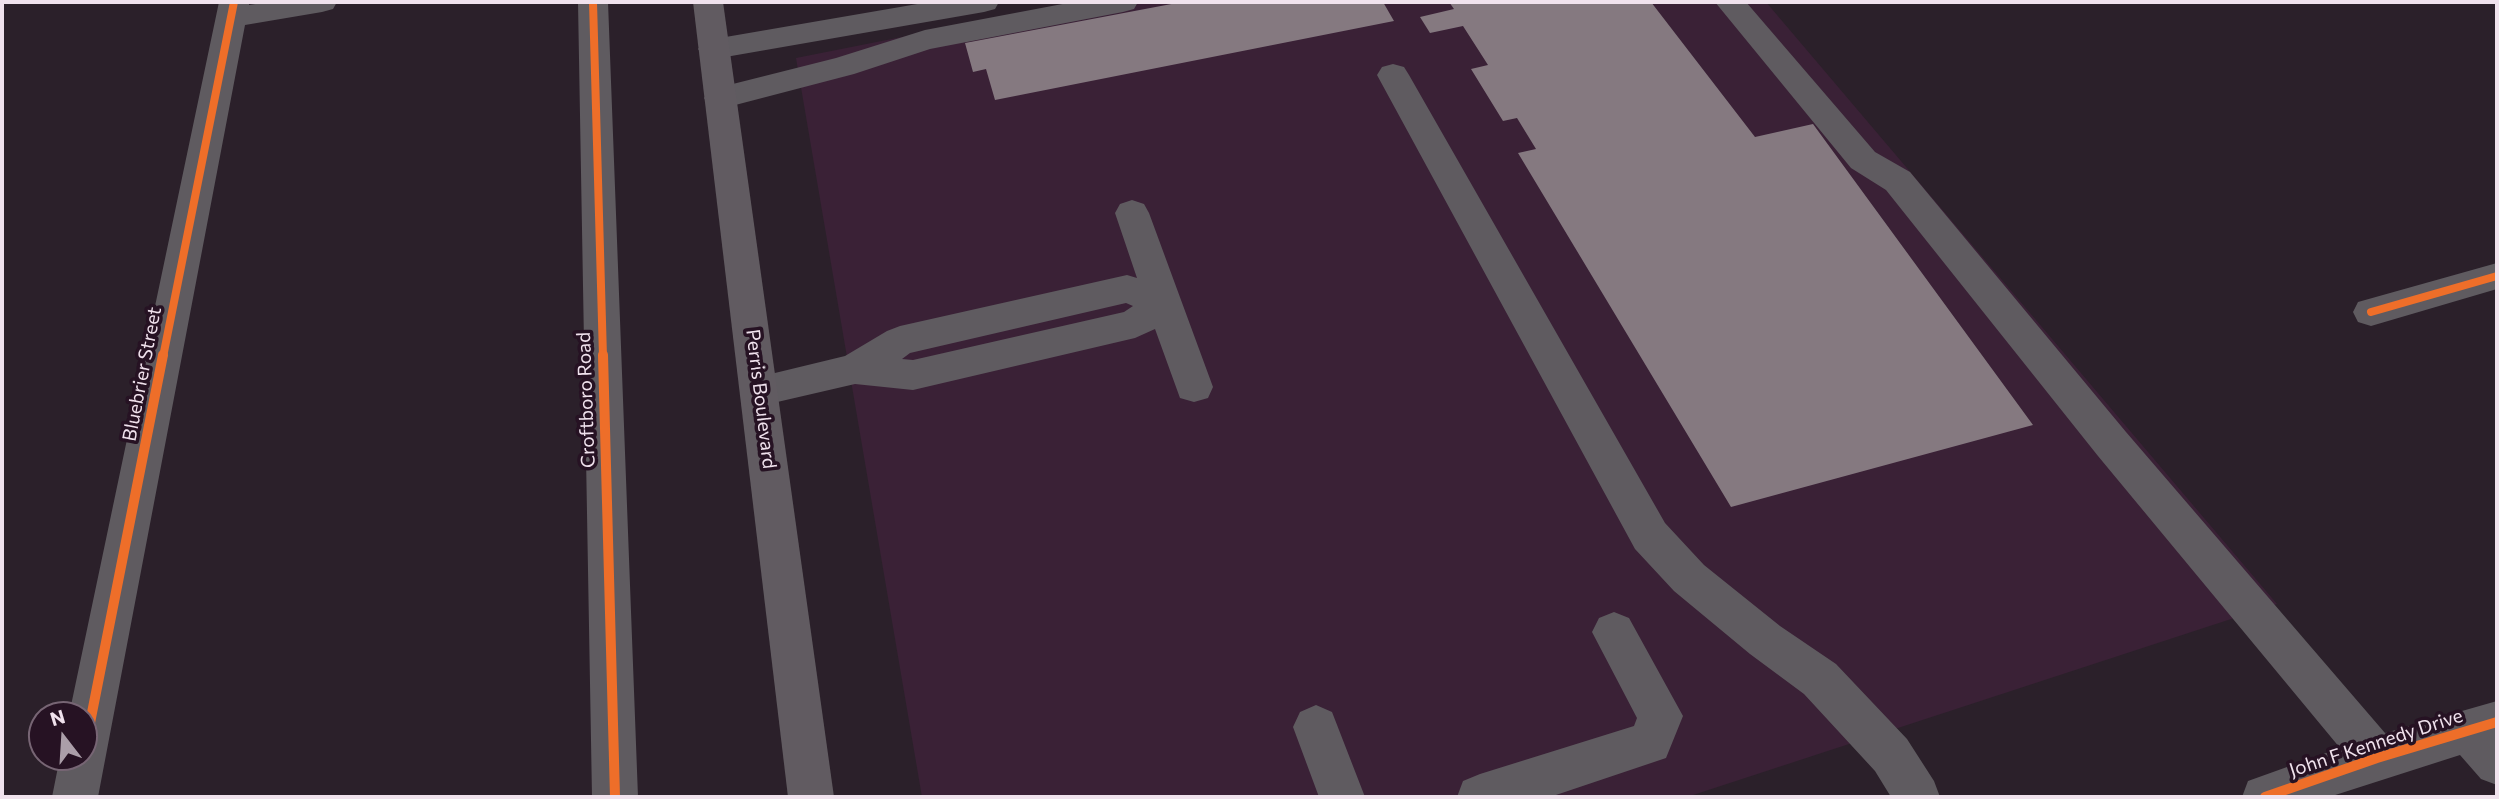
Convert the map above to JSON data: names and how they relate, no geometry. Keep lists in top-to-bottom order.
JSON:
{
  "streets": {
    "main road": ["Perris Boulevard"],
    "street": ["Bluebrier Street", "Croftboro Road", "John F Kennedy Drive"]
  },
  "north": "top"
}
